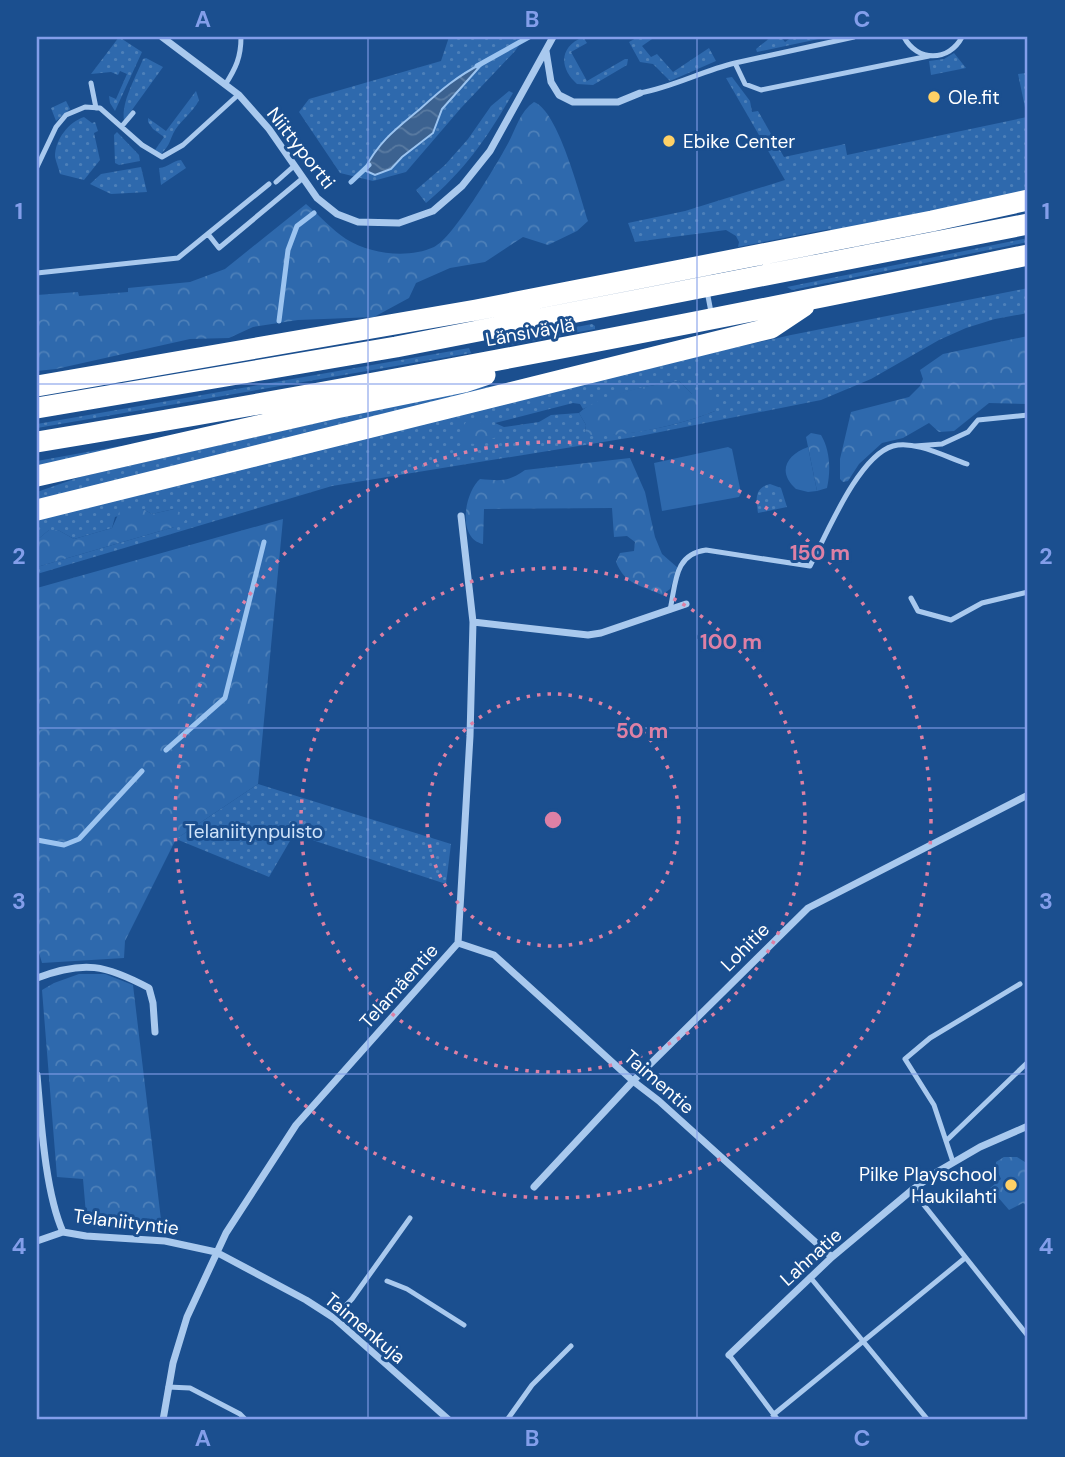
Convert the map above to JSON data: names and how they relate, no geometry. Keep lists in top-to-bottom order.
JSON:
{
  "streets": {
    "highway": ["Länsiväylä"],
    "street": [
      "Niittyportti",
      "Lohitie",
      "Telamäentie",
      "Taimentie",
      "Telaniityntie",
      "Lahnatie",
      "Taimenkuja"
    ]
  },
  "crossings": [
    ["Lohitie", "Taimentie"],
    ["Telamäentie", "Taimentie"],
    ["Telamäentie", "Telaniityntie"],
    ["Telamäentie", "Taimenkuja"],
    ["Taimentie", "Lahnatie"],
    ["Telaniityntie", "Taimenkuja"]
  ],
  "parks": ["Telaniitynpuisto"],
  "places": ["Ole.fit", "Ebike Center", "Pilke Playschool Haukilahti"],
  "grid": {
    "columns": ["A", "B", "C"],
    "rows": [
      "1",
      "2",
      "3",
      "4"
    ]
  },
  "rings": ["150 m", "100 m", "50 m"]
}
